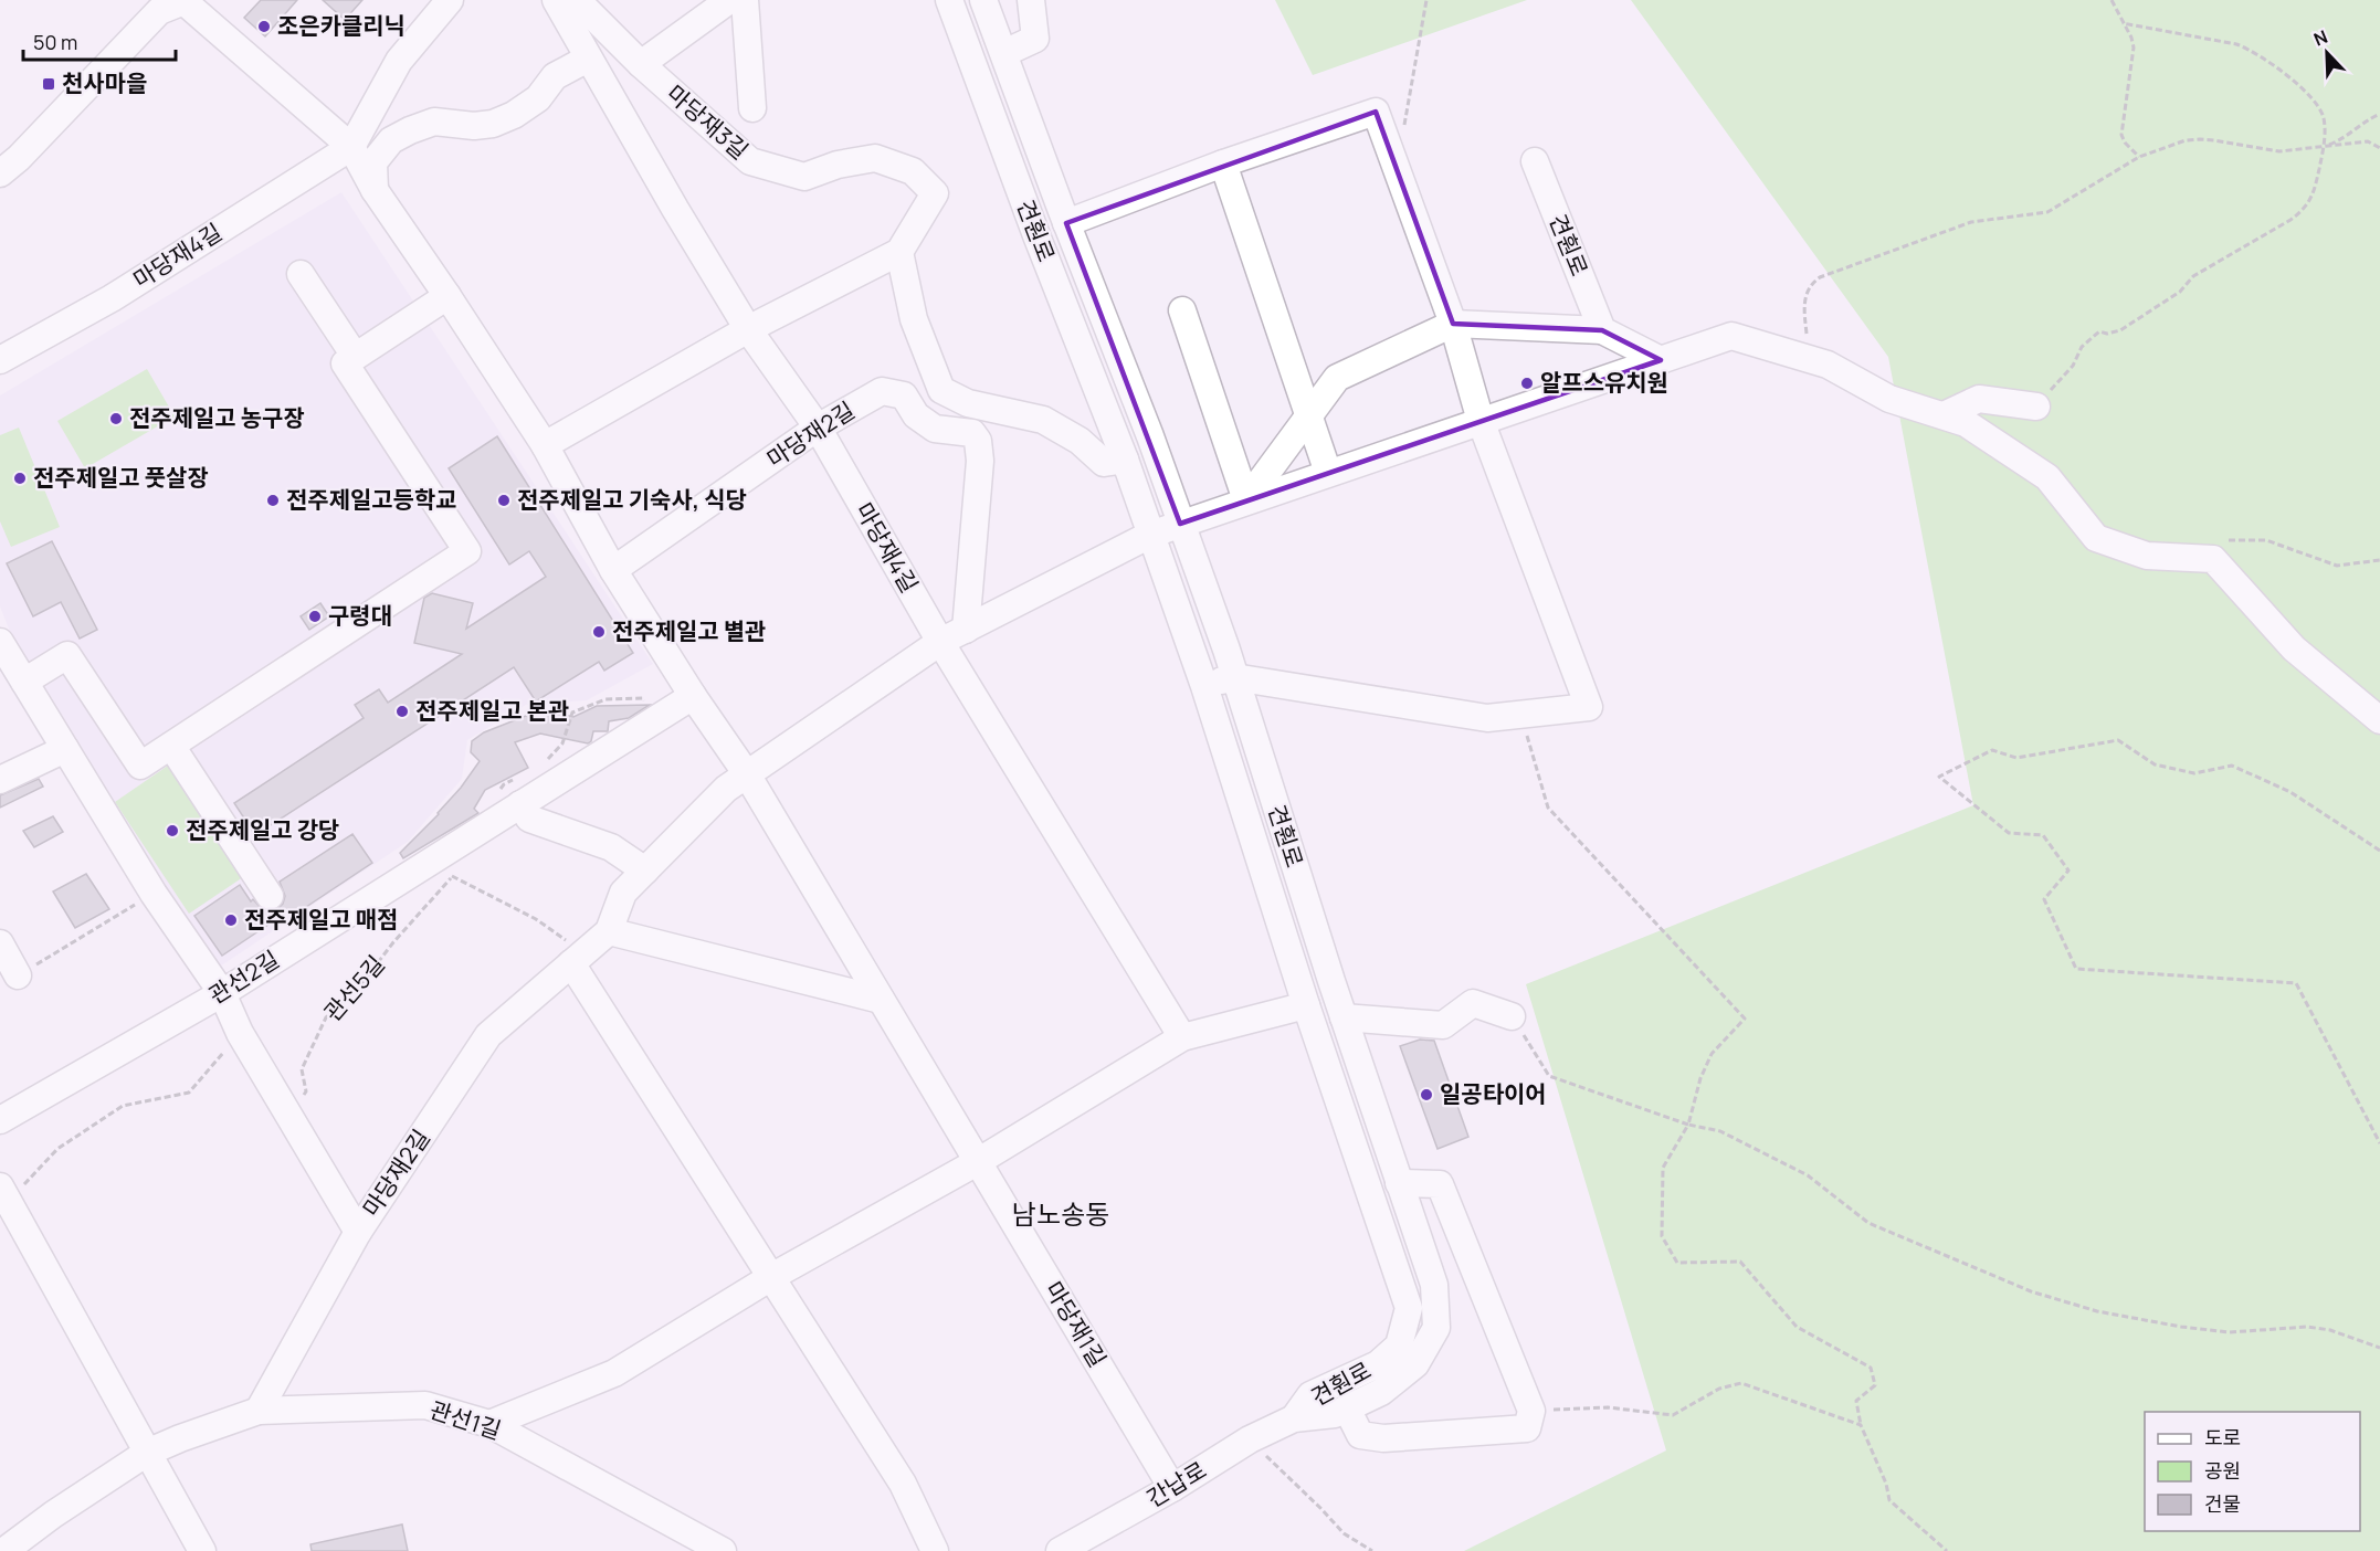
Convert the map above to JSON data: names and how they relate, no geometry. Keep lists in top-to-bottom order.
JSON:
{
  "streets": {
    "street": [
      "마당재3길",
      "견훤로",
      "마당재4길",
      "마당재2길",
      "관선2길",
      "마당재1길",
      "관선1길",
      "간납로"
    ],
    "path": ["관선5길"]
  },
  "crossings": [
    ["견훤로", "마당재2길"],
    ["견훤로", "간납로"],
    ["마당재4길", "마당재2길"],
    ["마당재2길", "관선5길"],
    ["마당재2길", "관선1길"],
    ["마당재1길", "간납로"]
  ],
  "districts": ["남노송동"],
  "places": {
    "other": [
      "조은카클리닉",
      "알프스유치원",
      "전주제일고 농구장",
      "전주제일고 풋살장",
      "전주제일고등학교",
      "전주제일고 기숙사, 식당",
      "구령대",
      "전주제일고 별관",
      "전주제일고 본관",
      "전주제일고 강당",
      "전주제일고 매점",
      "일공타이어"
    ],
    "transit": ["천사마을"]
  },
  "legend": ["도로", "공원", "건물"],
  "scale_bar": "50 m",
  "north": "top left"
}
